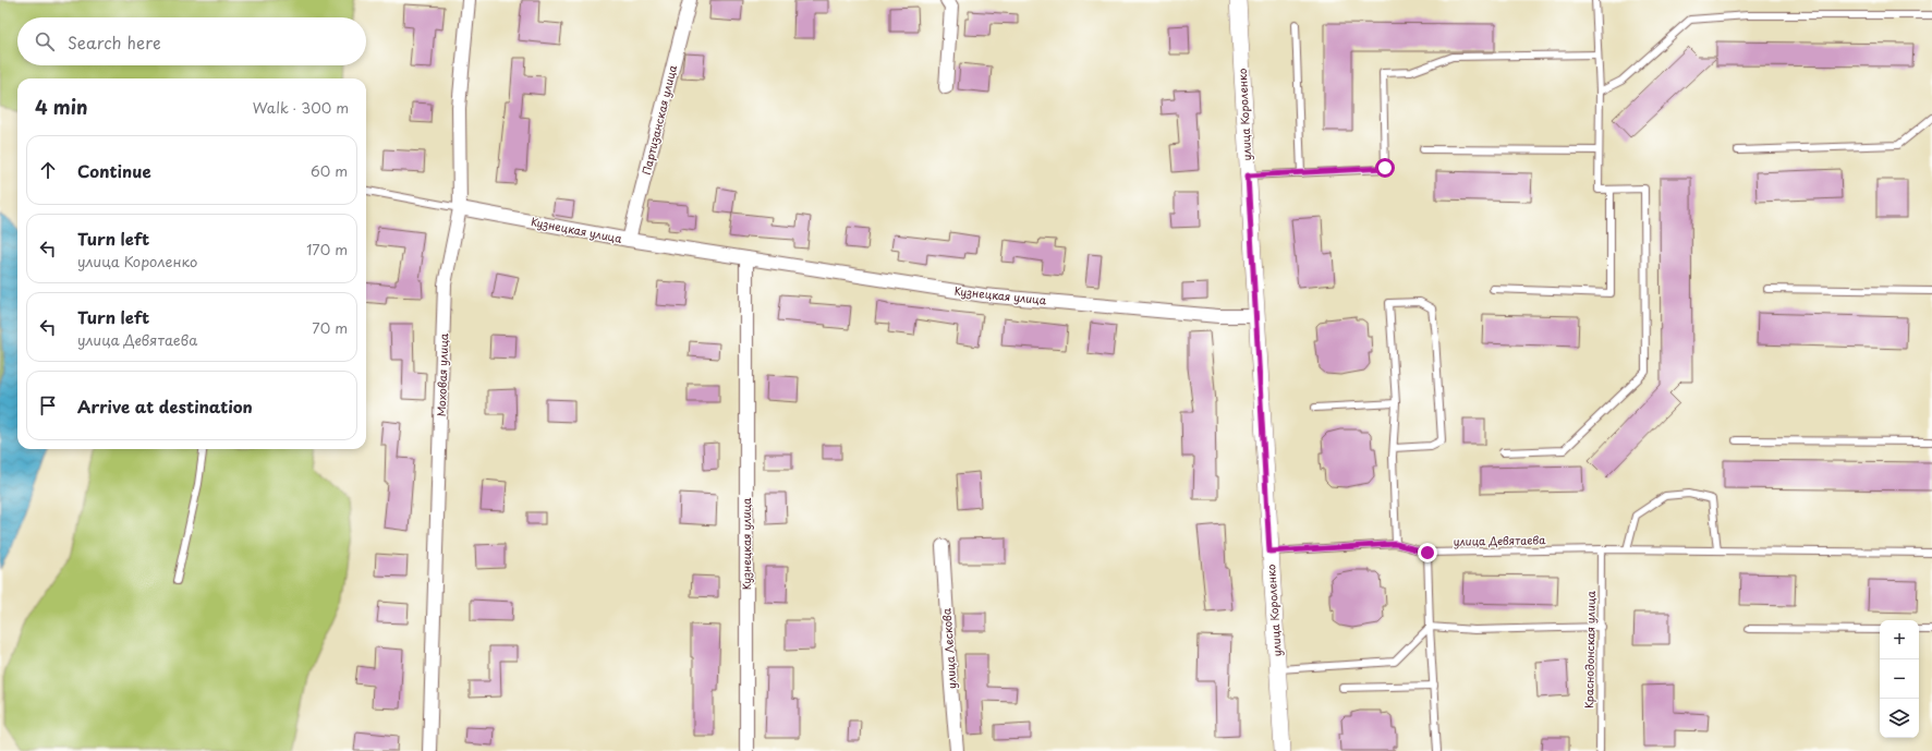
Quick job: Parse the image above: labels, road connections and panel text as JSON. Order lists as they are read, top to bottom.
{
  "streets": {
    "street": [
      "улица Короленко",
      "Партизанская улица",
      "Кузнецкая улица",
      "Моховая улица",
      "улица Лескова"
    ],
    "lane": ["улица Девятаева", "Краснодонская улица"]
  },
  "crossings": [
    ["улица Короленко", "Кузнецкая улица"],
    ["улица Короленко", "улица Девятаева"],
    ["Партизанская улица", "Кузнецкая улица"],
    ["Кузнецкая улица", "Моховая улица"],
    ["улица Девятаева", "Краснодонская улица"]
  ],
  "page": {
    "search": "Search here",
    "heading": ["4 min", "Walk · 300 m"],
    "list": [
      ["Continue", "60 m"],
      ["Turn left", "улица Короленко", "170 m"],
      ["Turn left", "улица Девятаева", "70 m"],
      "Arrive at destination"
    ],
    "map_buttons": ["+", "−"]
  }
}
